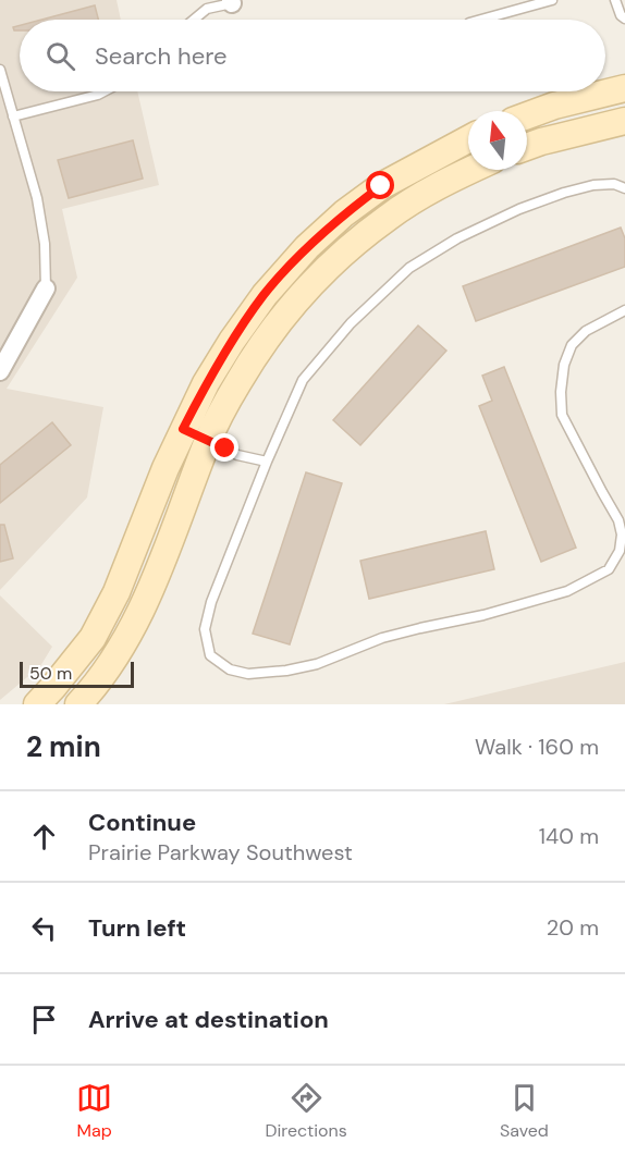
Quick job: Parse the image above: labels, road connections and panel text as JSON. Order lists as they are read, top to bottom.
{
  "scale_bar": "50 m",
  "north": "top",
  "page": {
    "search": "Search here",
    "scale": "50 m",
    "heading": ["2 min", "Walk · 160 m"],
    "list": [
      ["Continue", "Prairie Parkway Southwest", "140 m"],
      ["Turn left", "20 m"],
      "Arrive at destination"
    ],
    "nav": ["Map", "Directions", "Saved"]
  }
}
